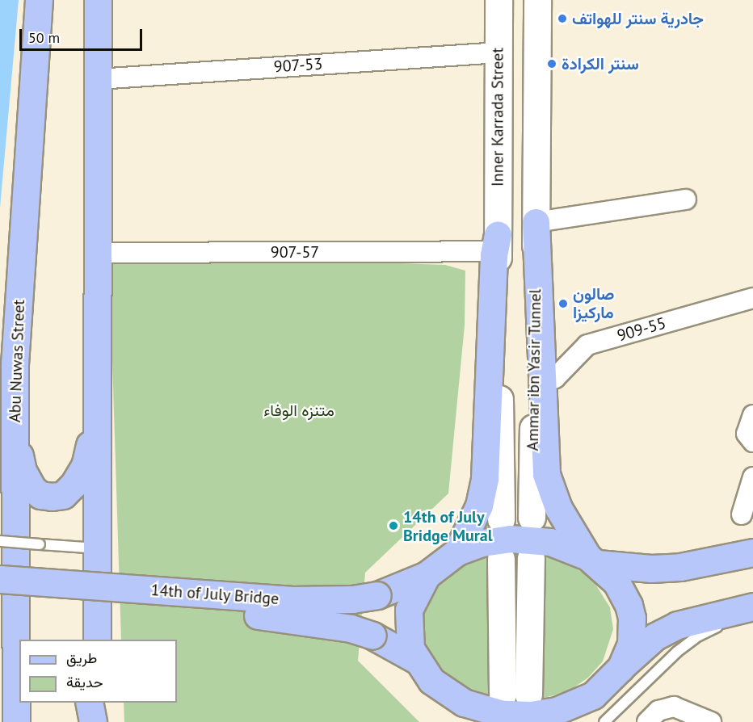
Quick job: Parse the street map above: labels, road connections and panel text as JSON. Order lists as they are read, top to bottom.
{
  "streets": {
    "main road": [
      "Inner Karrada Street",
      "Abu Nuwas Street",
      "Ammar ibn Yasir Tunnel",
      "14th of July Bridge"
    ],
    "street": ["907-53", "907-57", "909-55"]
  },
  "crossings": [
    ["907-53", "Inner Karrada Street"],
    ["Inner Karrada Street", "907-57"],
    ["Inner Karrada Street", "Ammar ibn Yasir Tunnel"],
    ["907-57", "Ammar ibn Yasir Tunnel"]
  ],
  "parks": ["متنزه الوفاء"],
  "places": [
    "جادرية سنتر للهواتف",
    "سنتر الكرادة",
    "صالون ماركيزا",
    "14th of July Bridge Mural"
  ],
  "legend": ["طريق", "حديقة"],
  "scale_bar": "50 m"
}
